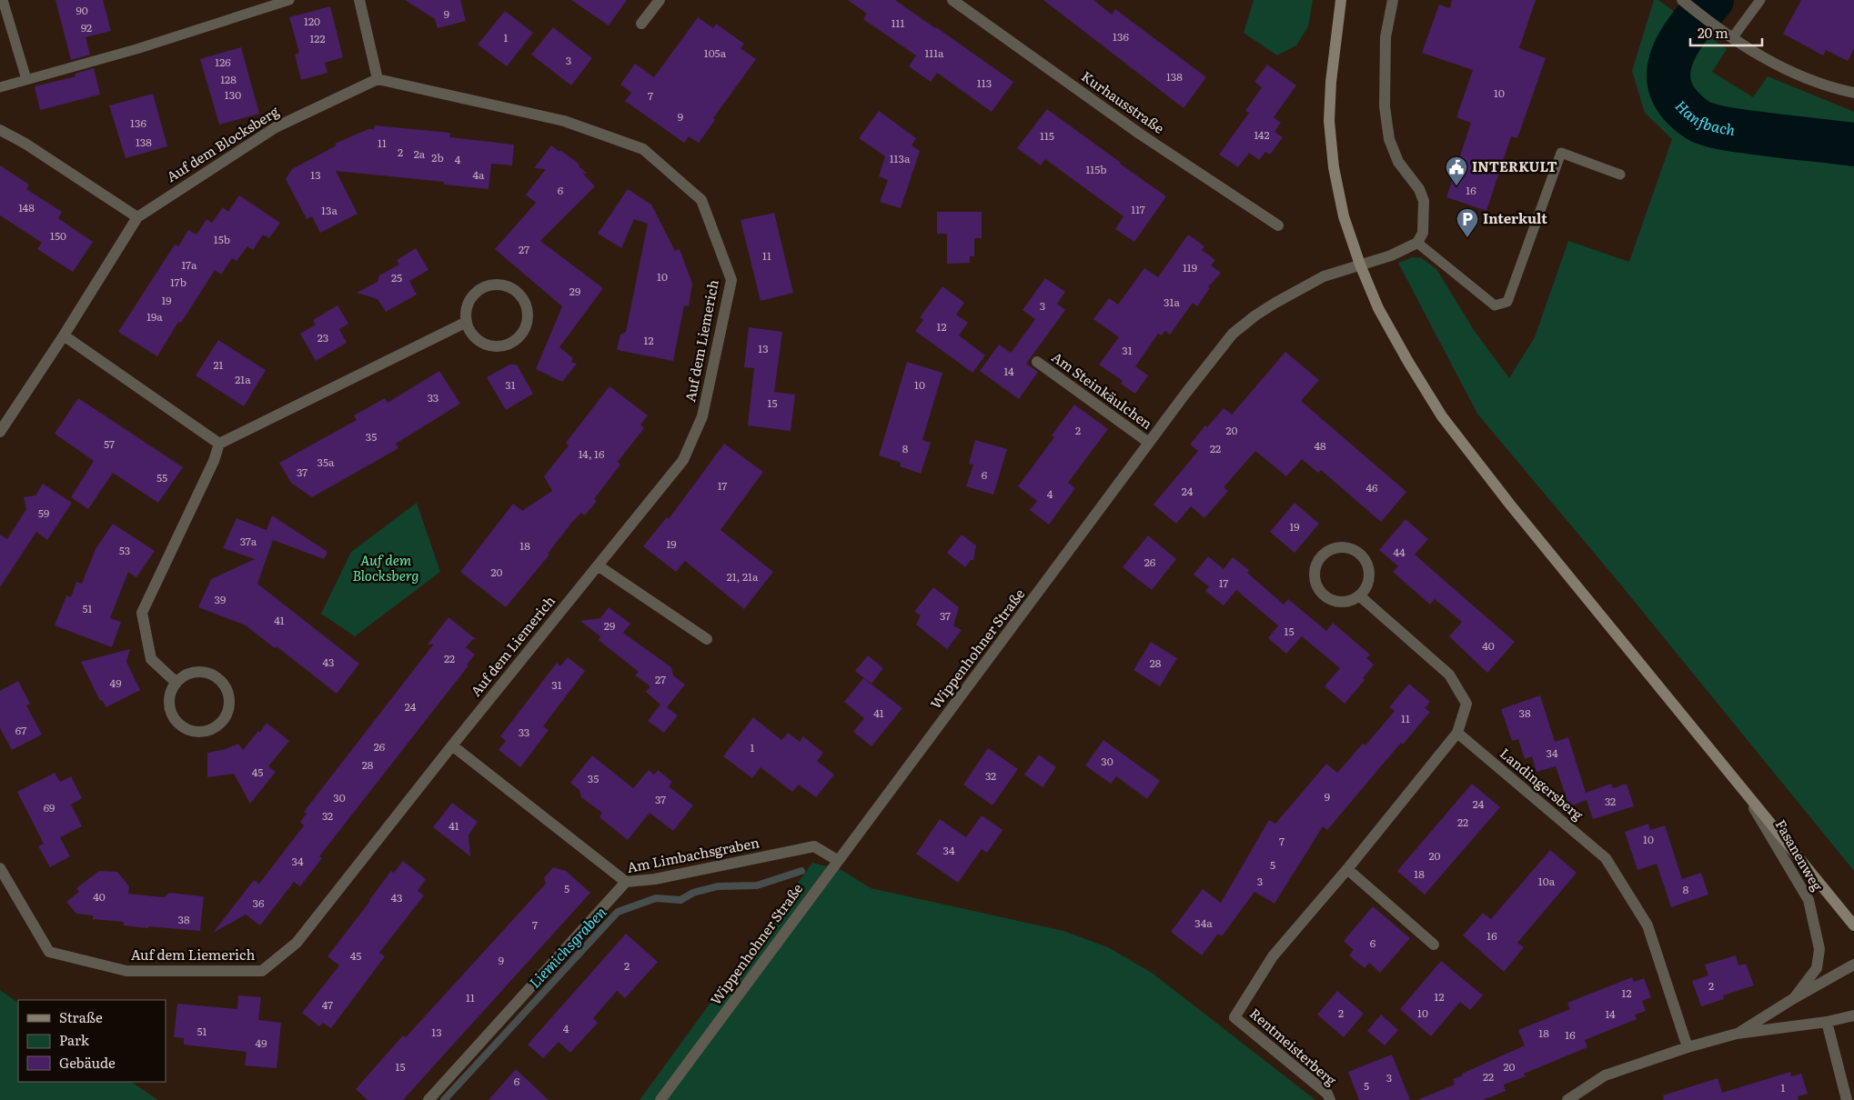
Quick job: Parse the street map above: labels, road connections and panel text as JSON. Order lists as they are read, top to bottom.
{
  "streets": {
    "street": [
      "Kurhausstraße",
      "Auf dem Blocksberg",
      "Auf dem Liemerich",
      "Am Steinkäulchen",
      "Wippenhohner Straße",
      "Landingersberg",
      "Am Limbachsgraben",
      "Fasanenweg",
      "Rentmeisterberg"
    ]
  },
  "crossings": [
    ["Auf dem Blocksberg", "Auf dem Liemerich"],
    ["Am Steinkäulchen", "Wippenhohner Straße"],
    ["Wippenhohner Straße", "Am Limbachsgraben"],
    ["Landingersberg", "Fasanenweg"]
  ],
  "water": ["Hanfbach", "Liemichsgraben"],
  "parks": ["Auf dem Blocksberg"],
  "places": {
    "public building": ["INTERKULT"],
    "parking": ["Interkult"]
  },
  "house_numbers": [
    "90",
    "9",
    "120",
    "111",
    "92",
    "136",
    "1",
    "122",
    "105a",
    "111a",
    "3",
    "126",
    "138",
    "128",
    "113",
    "10",
    "130",
    "7",
    "9",
    "136",
    "142",
    "115",
    "138",
    "11",
    "2",
    "2a",
    "2b",
    "113a",
    "4",
    "115b",
    "13",
    "4a",
    "6",
    "16",
    "148",
    "117",
    "13a",
    "150",
    "15b",
    "27",
    "11",
    "17a",
    "119",
    "10",
    "25",
    "17b",
    "29",
    "19",
    "31a",
    "3",
    "19a",
    "12",
    "23",
    "12",
    "13",
    "31",
    "21",
    "14",
    "21a",
    "31",
    "10",
    "33",
    "15",
    "2",
    "20",
    "35",
    "57",
    "48",
    "8",
    "22",
    "14, 16",
    "35a",
    "37",
    "6",
    "55",
    "17",
    "46",
    "24",
    "4",
    "59",
    "19",
    "37a",
    "19",
    "18",
    "53",
    "44",
    "26",
    "20",
    "21, 21a",
    "17",
    "39",
    "51",
    "37",
    "41",
    "29",
    "15",
    "40",
    "22",
    "43",
    "28",
    "27",
    "49",
    "31",
    "24",
    "41",
    "38",
    "11",
    "67",
    "33",
    "26",
    "1",
    "34",
    "30",
    "28",
    "45",
    "32",
    "35",
    "9",
    "30",
    "37",
    "32",
    "24",
    "69",
    "32",
    "22",
    "41",
    "10",
    "7",
    "34",
    "20",
    "34",
    "5",
    "18",
    "3",
    "10a",
    "5",
    "8",
    "40",
    "43",
    "36",
    "38",
    "34a",
    "7",
    "16",
    "6",
    "45",
    "9",
    "2",
    "2",
    "12",
    "12",
    "11",
    "47",
    "2",
    "10",
    "14",
    "4",
    "51",
    "13",
    "18",
    "16",
    "49",
    "15",
    "20",
    "22",
    "3",
    "6",
    "5",
    "1"
  ],
  "legend": ["Straße", "Park", "Gebäude"],
  "scale_bar": "20 m"
}
